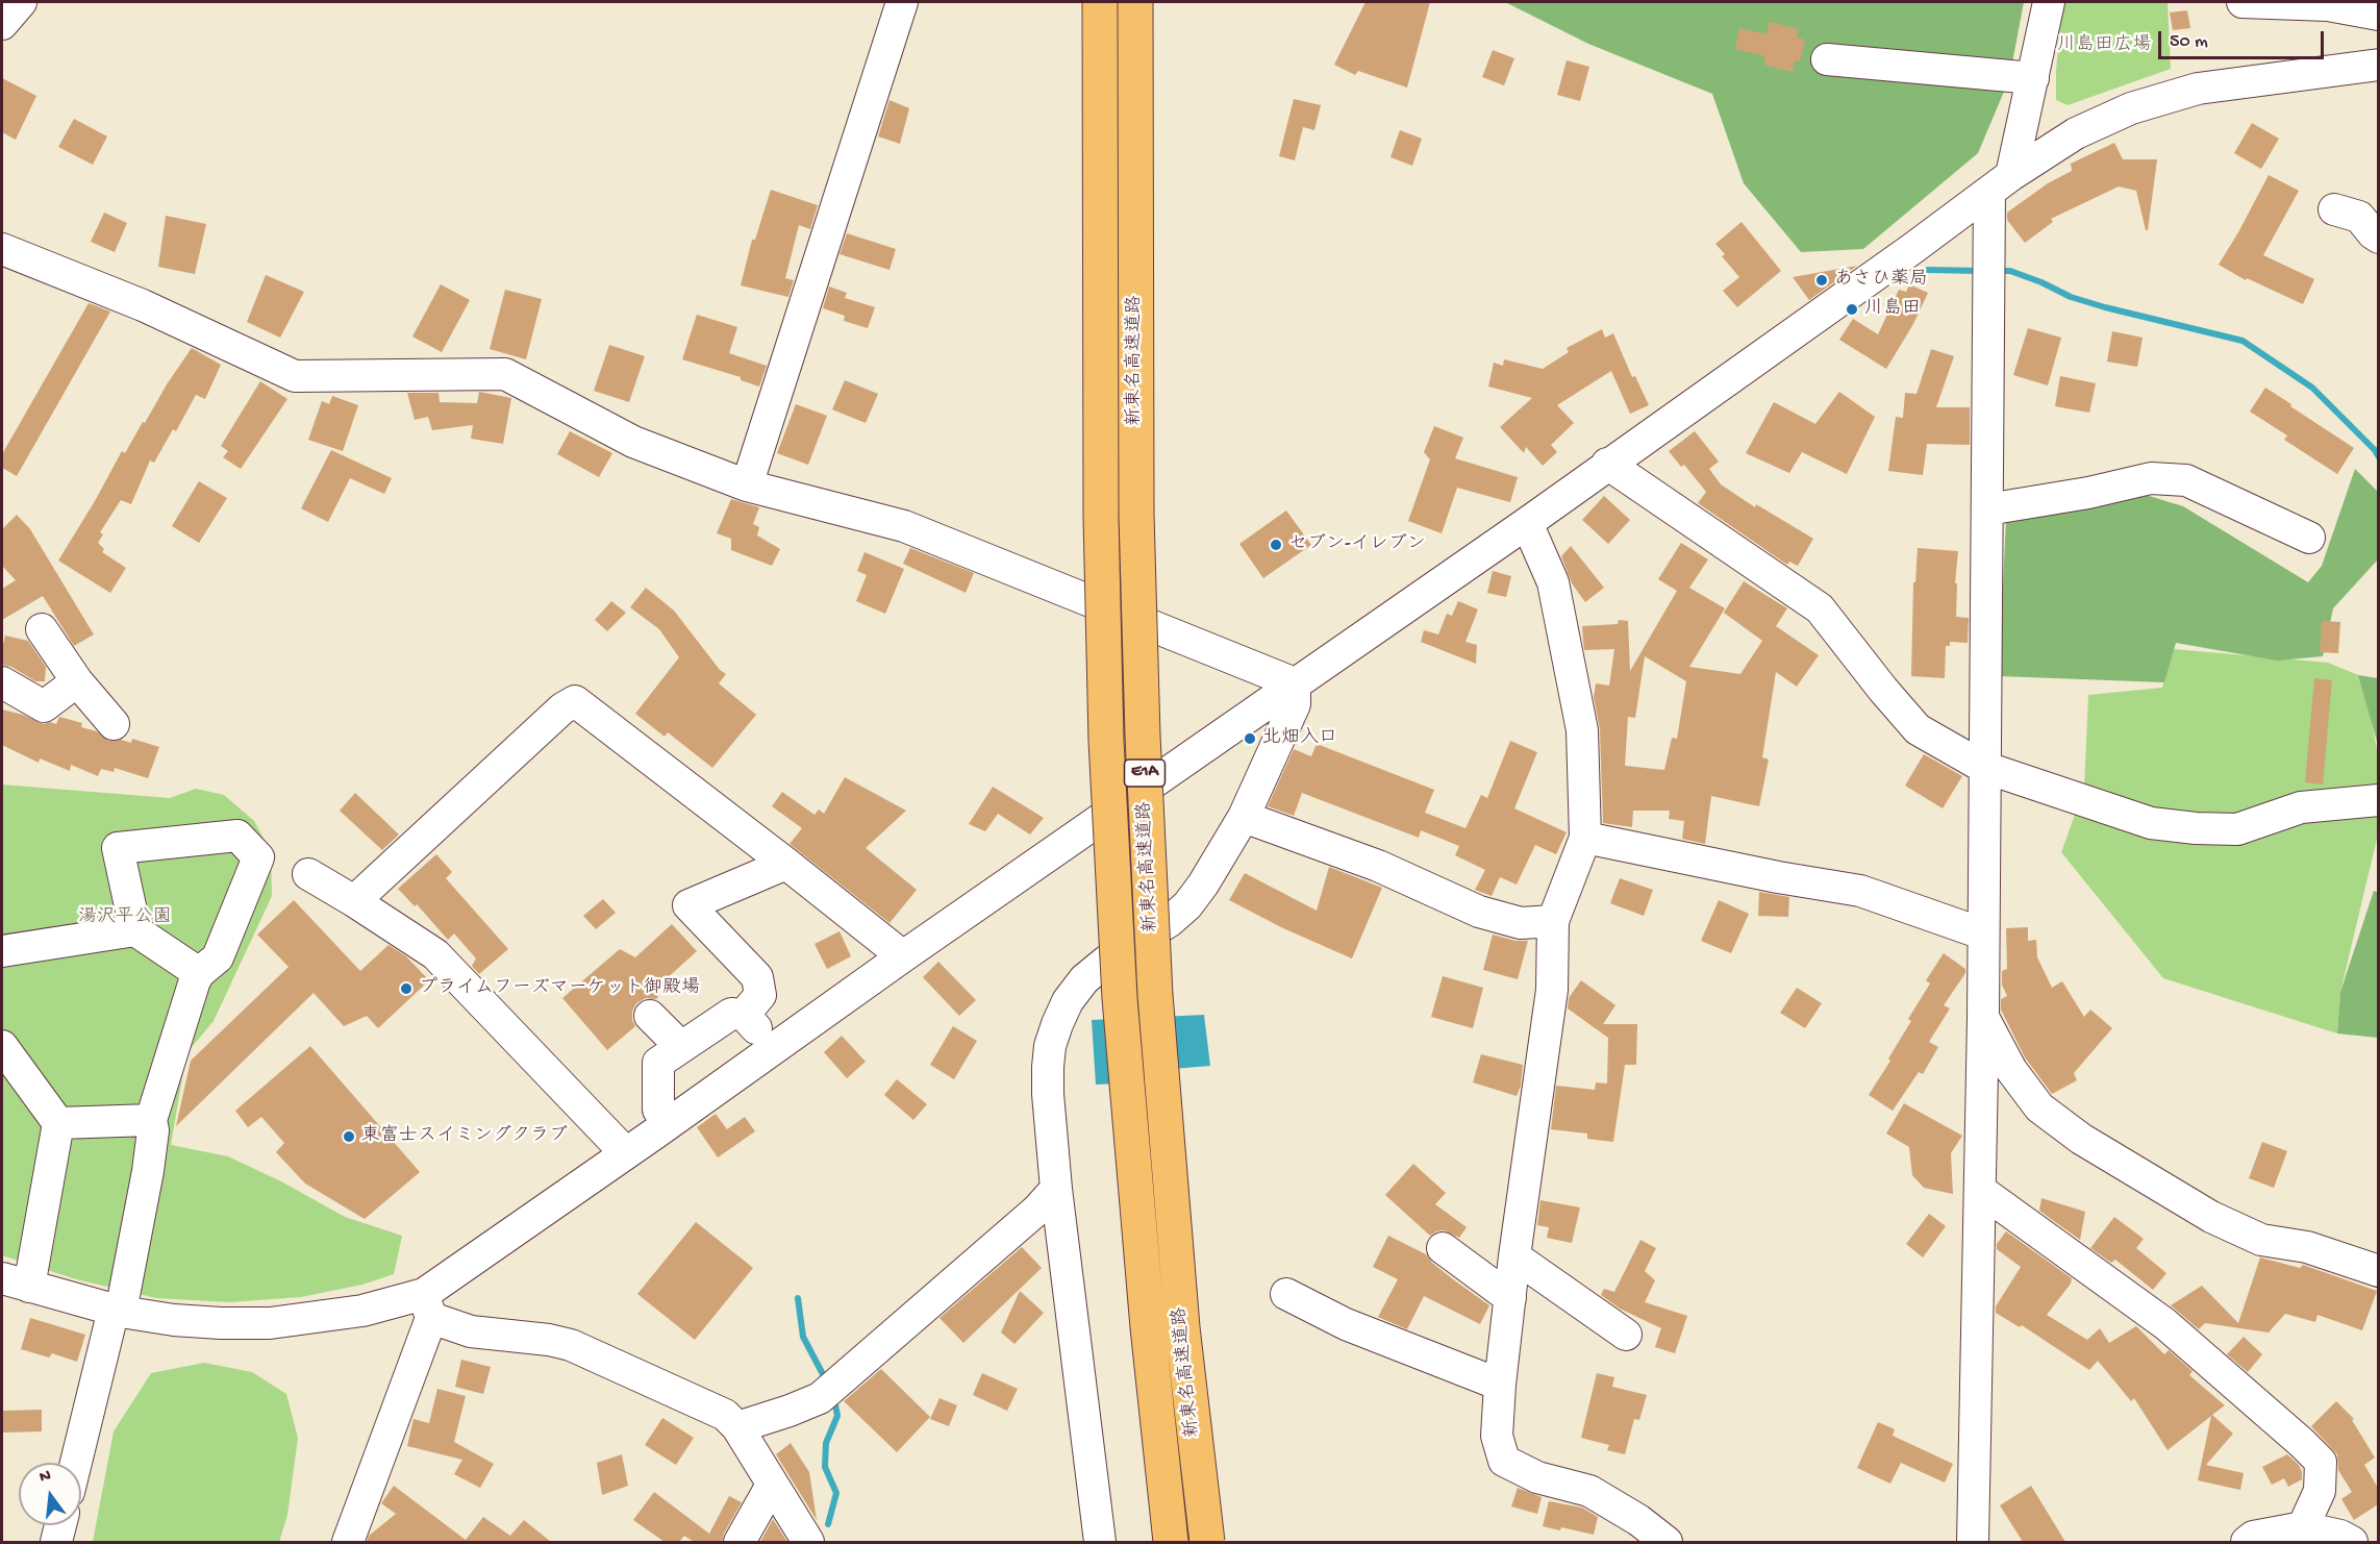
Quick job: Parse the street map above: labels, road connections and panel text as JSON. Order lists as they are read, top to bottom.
{
  "streets": {
    "highway": ["新東名高速道路", "E1A"]
  },
  "parks": ["川島田広場", "湯沢平公園"],
  "places": [
    "あさひ薬局",
    "川島田",
    "セブン-イレブン",
    "北畑入口",
    "プライムフーズマーケット御殿場",
    "東富士スイミングクラブ"
  ],
  "scale_bar": "50 m",
  "north": "top"
}
